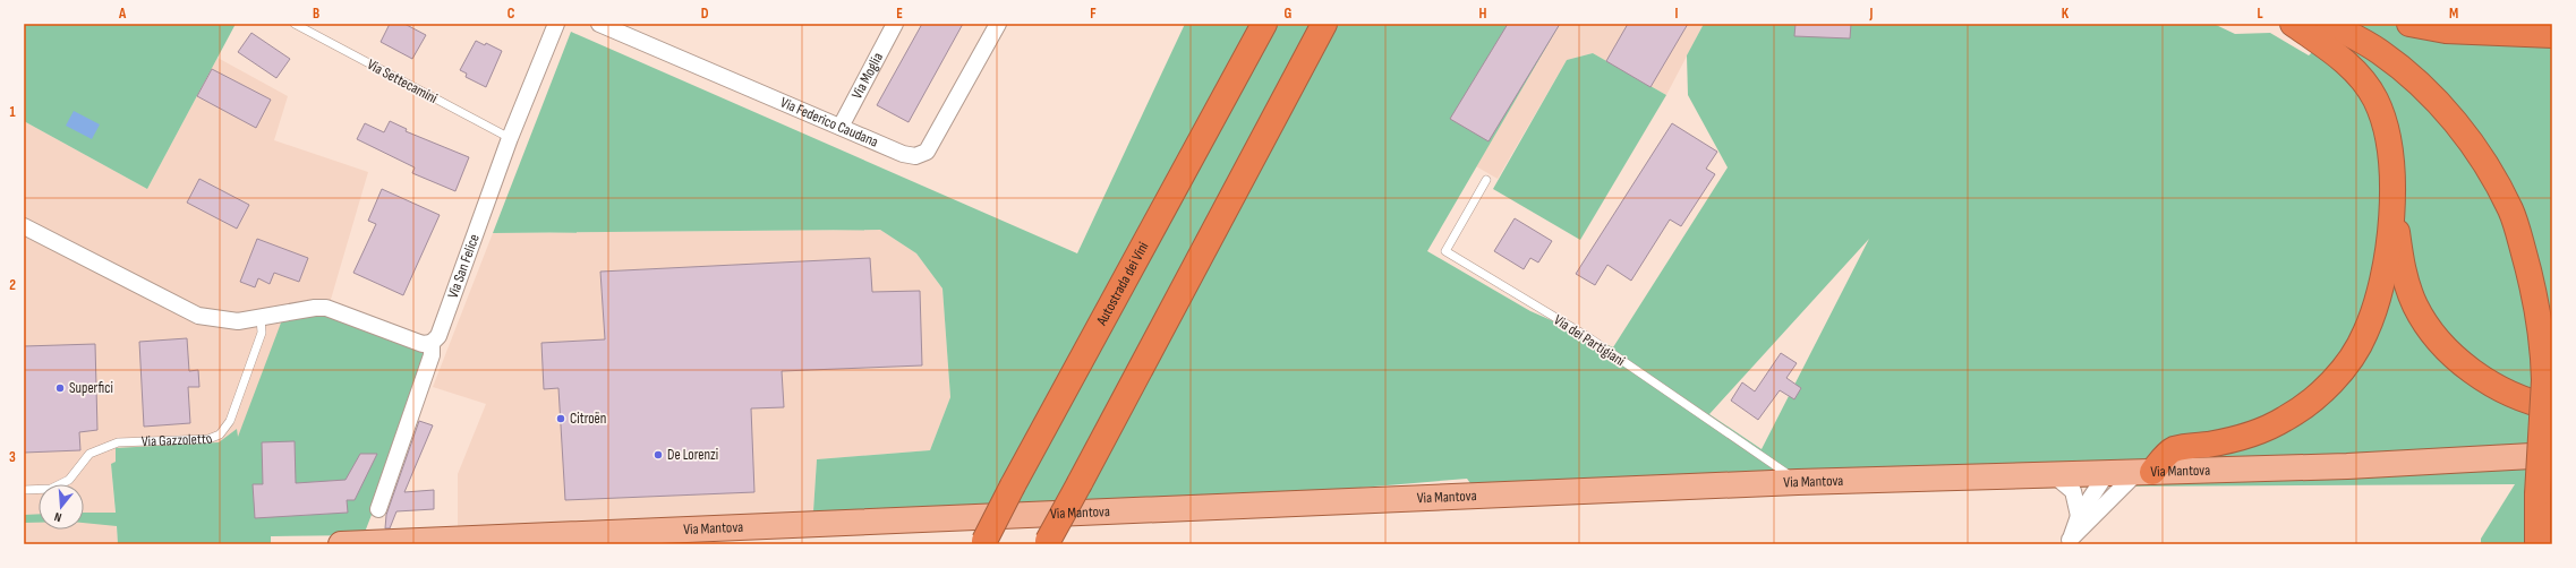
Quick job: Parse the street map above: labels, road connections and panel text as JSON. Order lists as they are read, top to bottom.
{
  "streets": {
    "highway": ["Autostrada dei Vini"],
    "main road": ["Via Mantova"],
    "street": ["Via Moglia", "Via Federico Caudana", "Via San Felice"],
    "lane": ["Via Settecamini", "Via dei Partigiani", "Via Gazzoletto"]
  },
  "crossings": [
    ["Via Moglia", "Via Federico Caudana"],
    ["Via Settecamini", "Via San Felice"],
    ["Via dei Partigiani", "Via Mantova"]
  ],
  "places": ["Superfici", "Citroën", "De Lorenzi"],
  "north": "bottom",
  "grid": {
    "columns": [
      "A",
      "B",
      "C",
      "D",
      "E",
      "F",
      "G",
      "H",
      "I",
      "J",
      "K",
      "L",
      "M"
    ],
    "rows": ["1", "2", "3"]
  }
}
